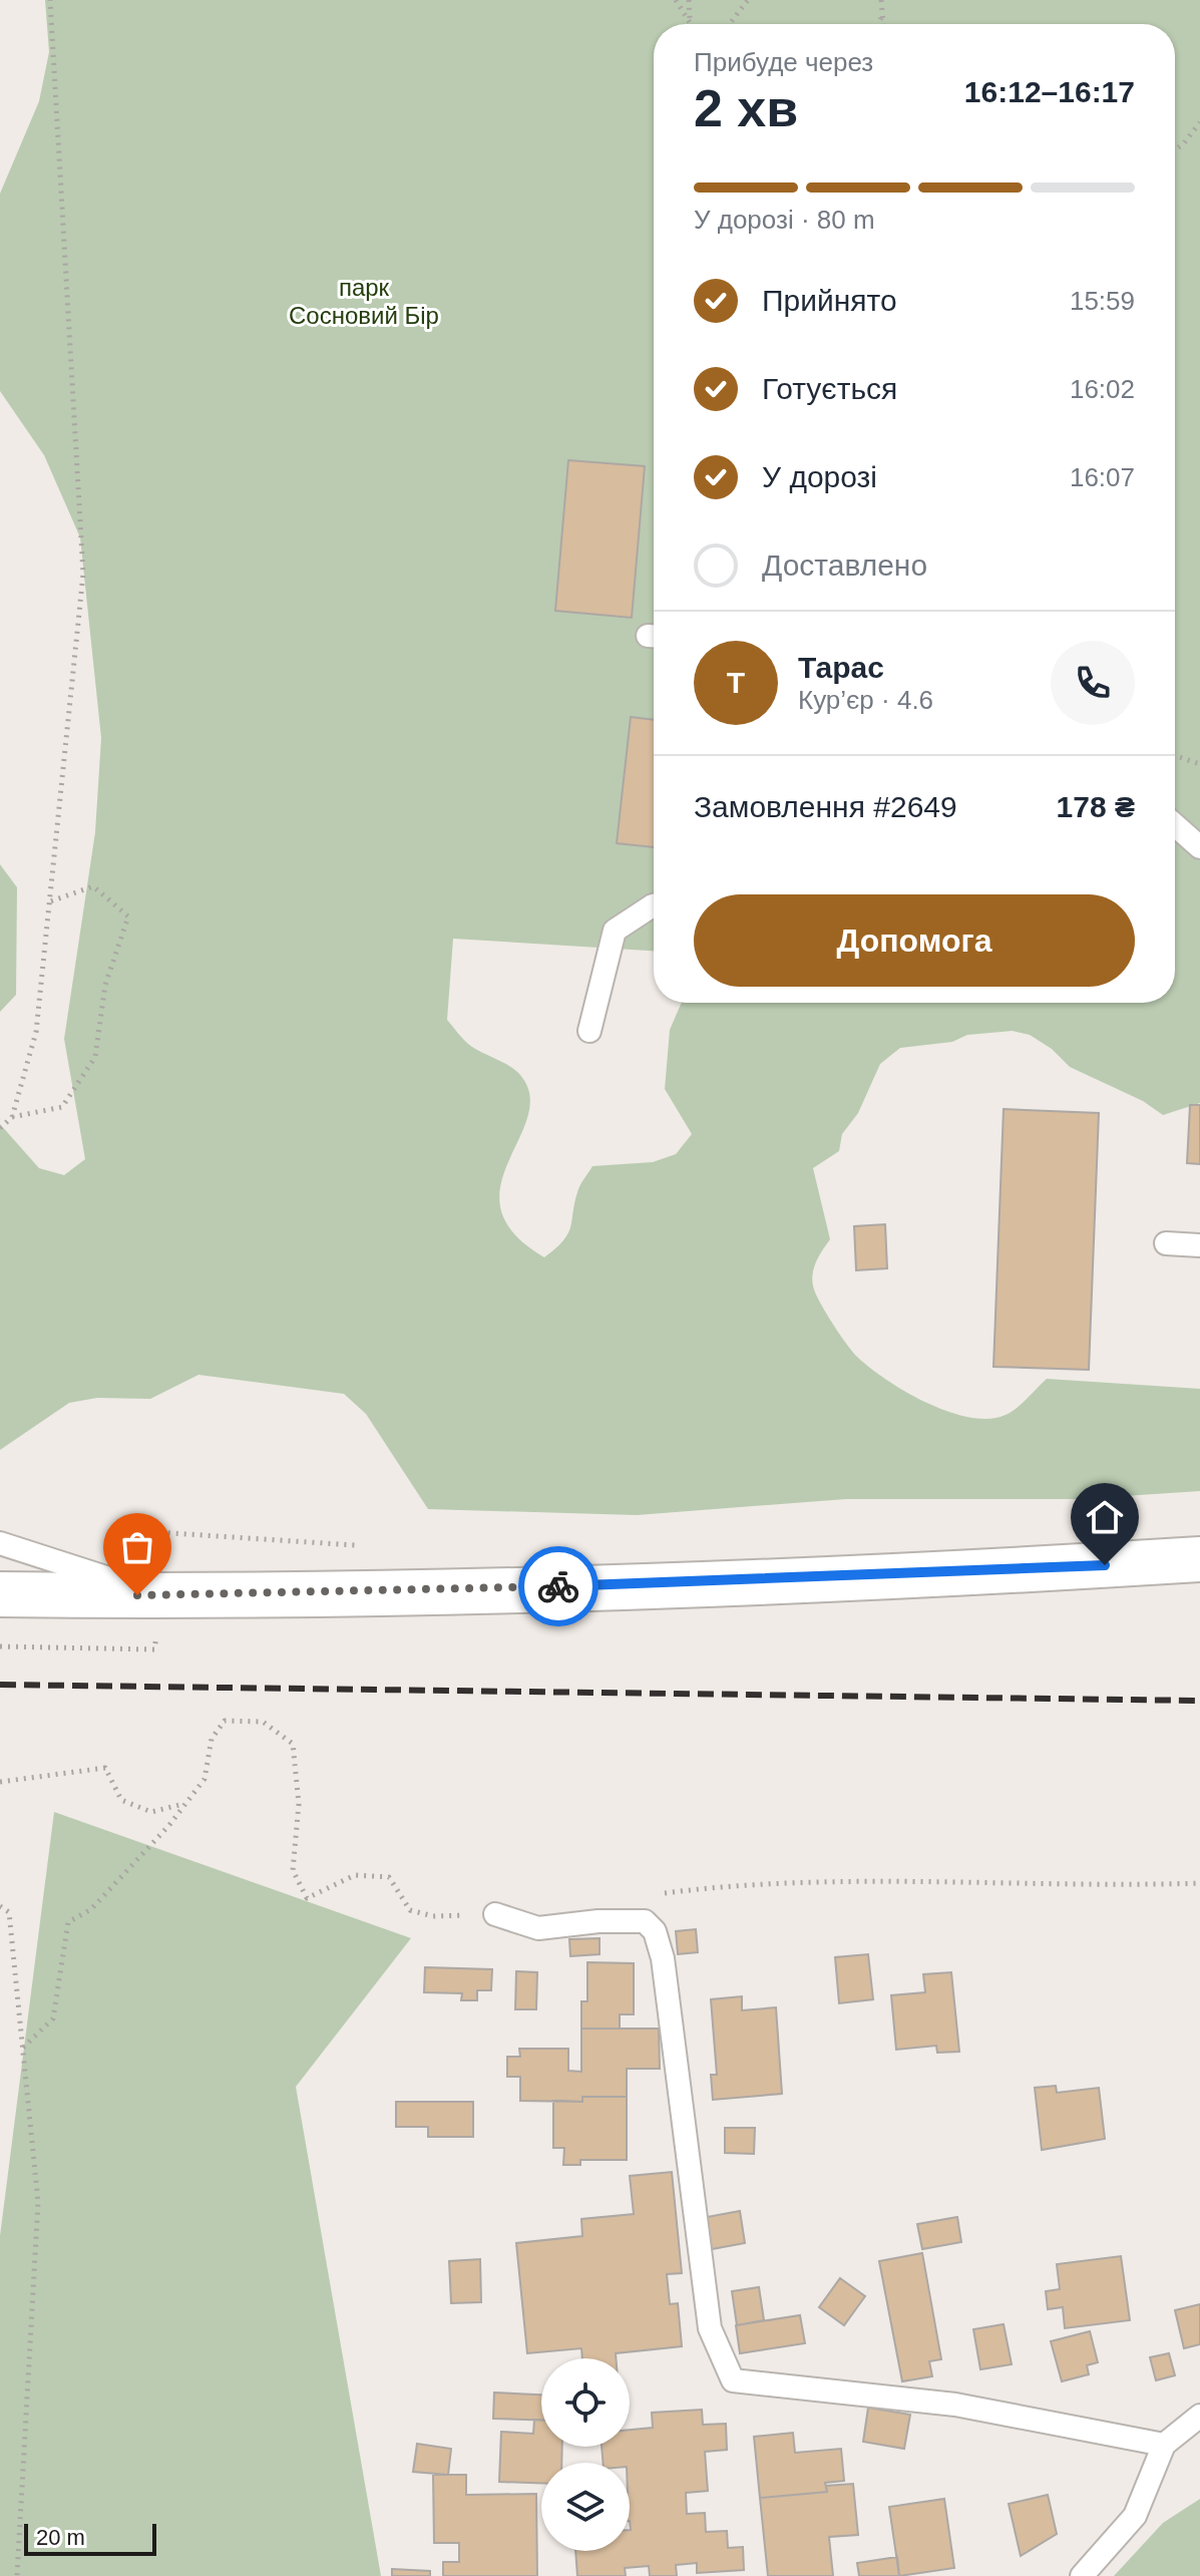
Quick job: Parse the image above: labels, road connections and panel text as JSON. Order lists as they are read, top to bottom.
{
  "parks": ["парк Сосновий Бір"],
  "scale_bar": "20 m",
  "page": {
    "heading": ["2 хв", "Прибуде через", "16:12–16:17"],
    "panel": [
      "Тарас",
      "Кур’єр · 4.6",
      "Замовлення #2649",
      "178 ₴"
    ],
    "bar": "У дорозі · 80 m",
    "list": [
      ["Прийнято", "15:59"],
      ["Готується", "16:02"],
      ["У дорозі", "16:07"],
      "Доставлено"
    ],
    "round": "Т",
    "buttons": "Допомога",
    "scale": "20 m"
  }
}
